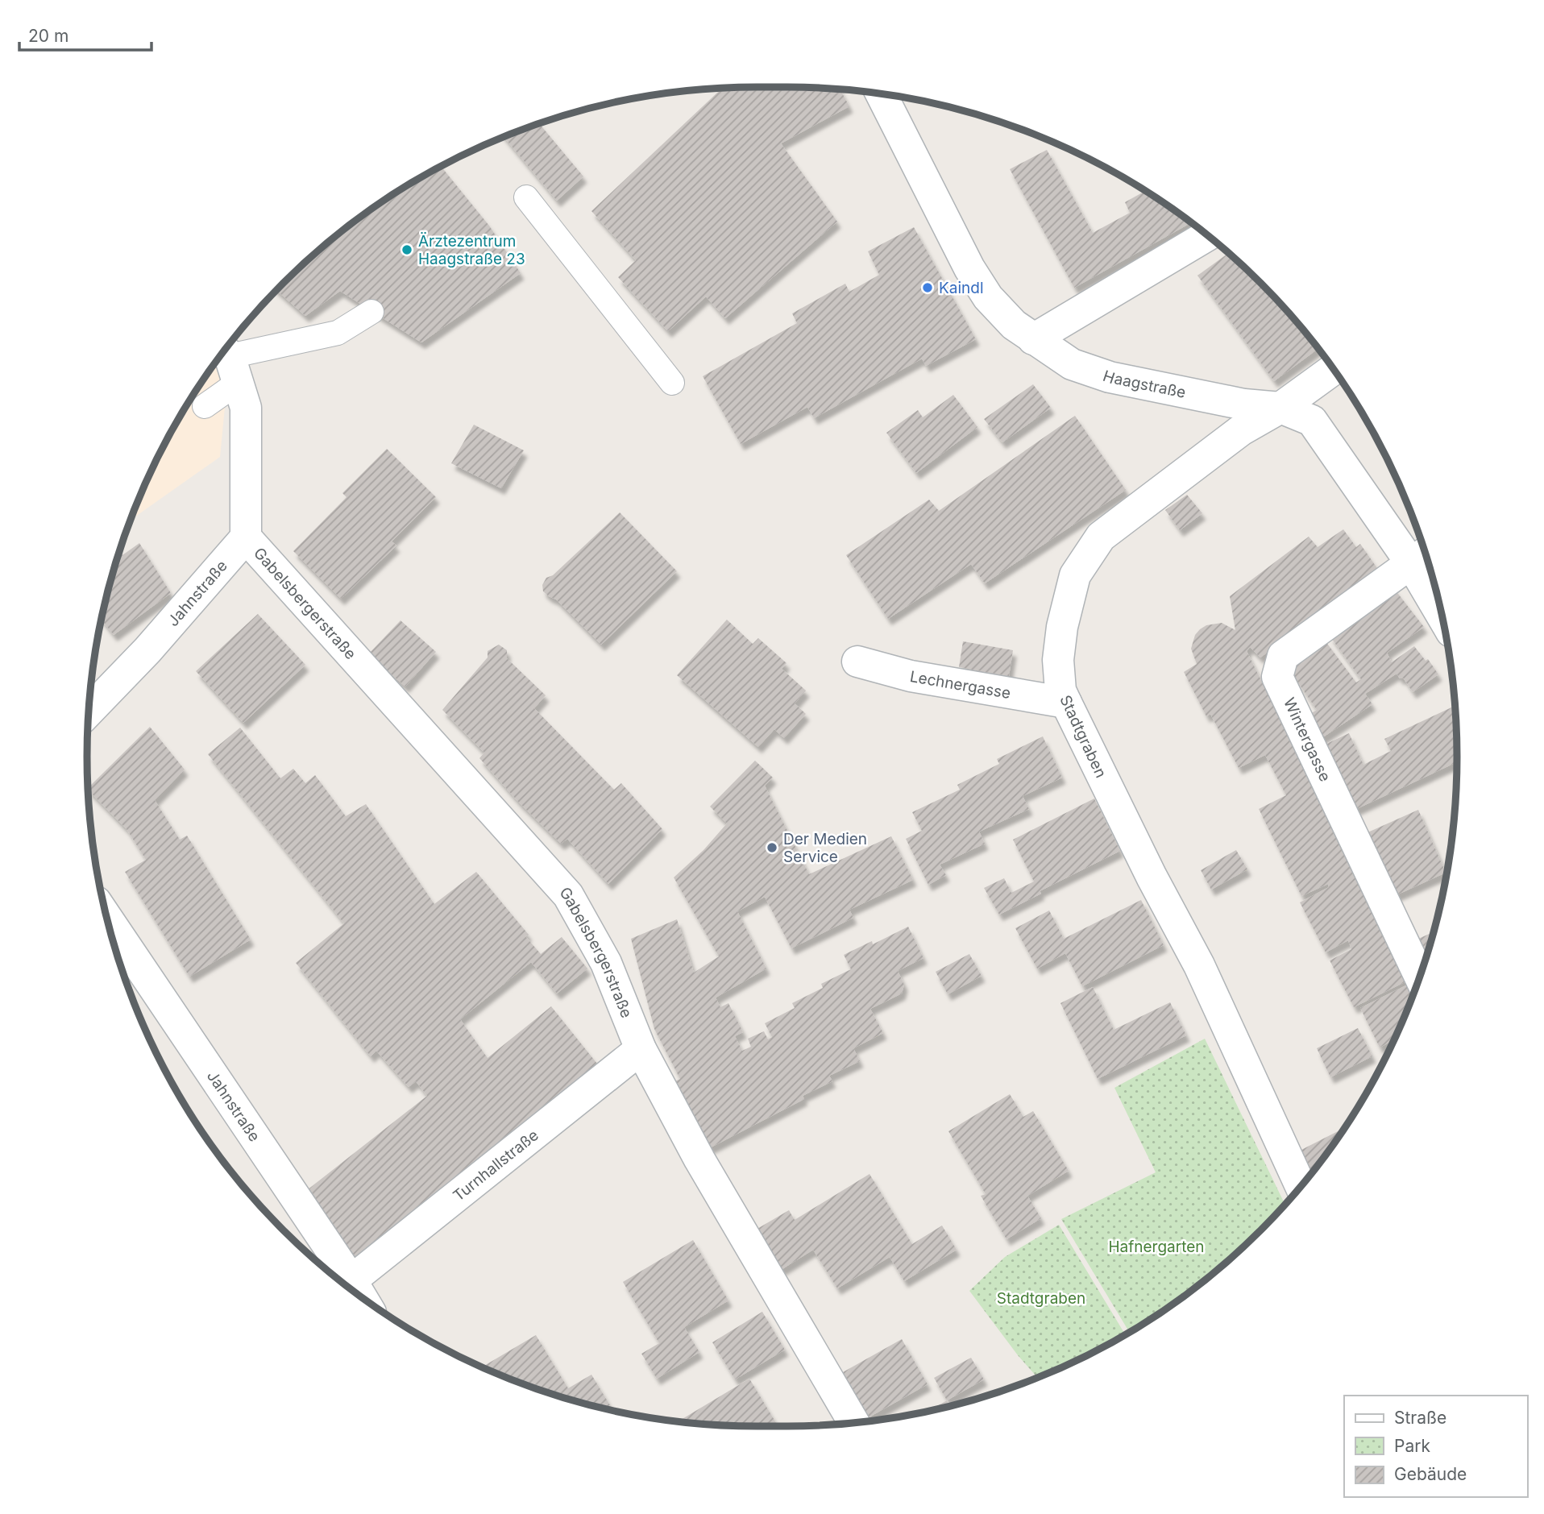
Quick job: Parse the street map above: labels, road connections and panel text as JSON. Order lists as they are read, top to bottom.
{
  "streets": {
    "street": [
      "Haagstraße",
      "Jahnstraße",
      "Gabelsbergerstraße",
      "Lechnergasse",
      "Stadtgraben",
      "Wintergasse",
      "Turnhallstraße"
    ]
  },
  "crossings": [
    ["Haagstraße", "Stadtgraben"],
    ["Haagstraße", "Wintergasse"],
    ["Jahnstraße", "Gabelsbergerstraße"],
    ["Jahnstraße", "Turnhallstraße"],
    ["Gabelsbergerstraße", "Turnhallstraße"],
    ["Lechnergasse", "Stadtgraben"]
  ],
  "parks": ["Hafnergarten", "Stadtgraben"],
  "places": ["Ärztezentrum Haagstraße 23", "Kaindl", "Der Medien Service"],
  "legend": ["Straße", "Park", "Gebäude"],
  "scale_bar": "20 m"
}
